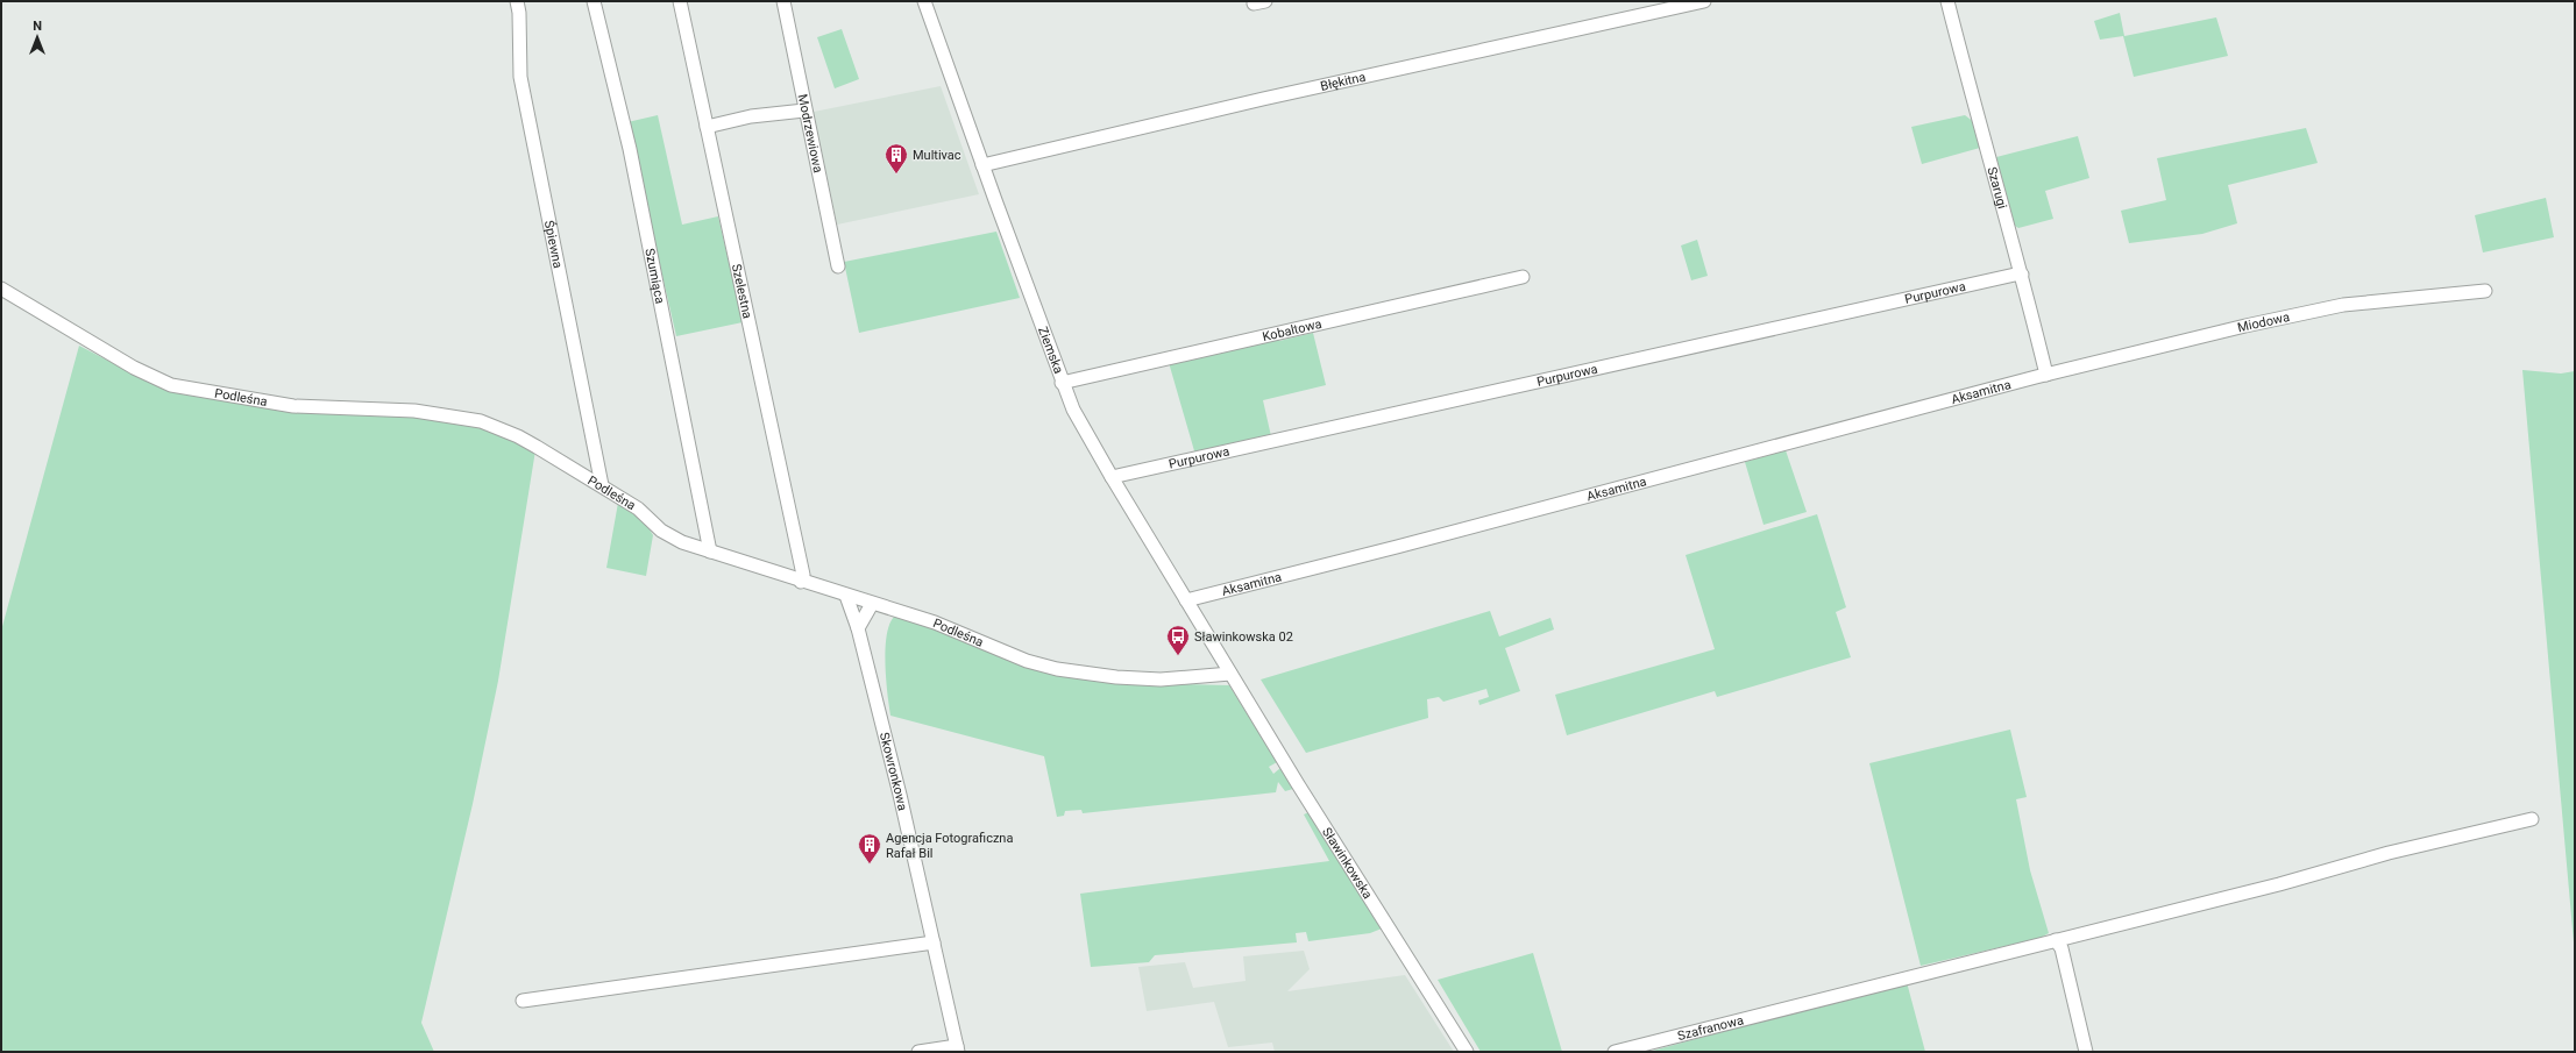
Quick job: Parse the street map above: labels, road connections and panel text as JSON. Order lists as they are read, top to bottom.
{
  "streets": {
    "street": [
      "Błękitna",
      "Modrzewiowa",
      "Szarugi",
      "Śpiewna",
      "Szumiąca",
      "Szelestna",
      "Purpurowa",
      "Miodowa",
      "Kobaltowa",
      "Ziemska",
      "Aksamitna",
      "Podleśna",
      "Skowronkowa",
      "Sławinkowska",
      "Szafranowa"
    ]
  },
  "crossings": [
    ["Błękitna", "Ziemska"],
    ["Szarugi", "Purpurowa"],
    ["Szarugi", "Miodowa"],
    ["Szarugi", "Aksamitna"],
    ["Śpiewna", "Podleśna"],
    ["Szumiąca", "Podleśna"],
    ["Szelestna", "Podleśna"],
    ["Purpurowa", "Ziemska"],
    ["Miodowa", "Aksamitna"],
    ["Kobaltowa", "Ziemska"],
    ["Ziemska", "Aksamitna"],
    ["Ziemska", "Podleśna"],
    ["Ziemska", "Sławinkowska"],
    ["Podleśna", "Skowronkowa"],
    ["Podleśna", "Sławinkowska"]
  ],
  "places": {
    "building": ["Multivac", "Agencja Fotograficzna Rafał Bil"],
    "bus stop": ["Sławinkowska 02"]
  },
  "north": "top"
}
